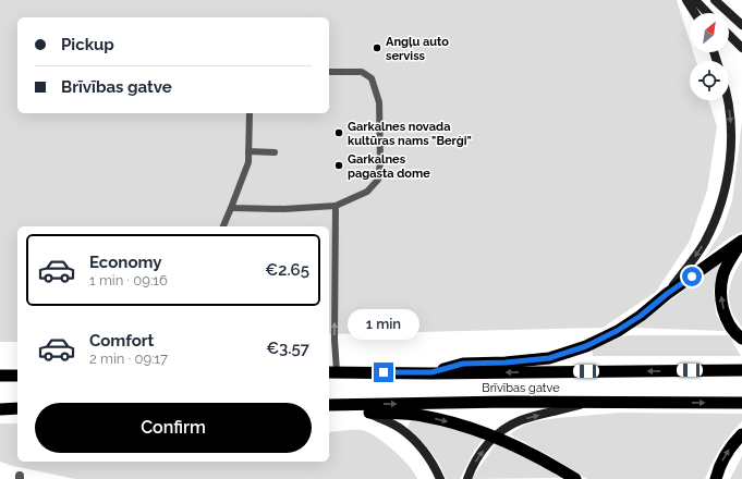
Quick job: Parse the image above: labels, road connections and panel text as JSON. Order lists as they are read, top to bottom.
{
  "streets": {
    "highway": ["Brīvības gatve"]
  },
  "places": ["Angļu auto serviss", "Garkalnes novada kultūras nams \"Berģi\"", "Garkalnes pagasta dome"],
  "north": "top right",
  "page": {
    "banner": ["Pickup", "Brīvības gatve"],
    "list": [
      {
        "name": "Economy",
        "note": "1 min · 09:16",
        "value": "€2.65"
      },
      {
        "name": "Comfort",
        "note": "2 min · 09:17",
        "value": "€3.57"
      }
    ],
    "bubble": "1 min",
    "buttons": "Confirm"
  }
}
